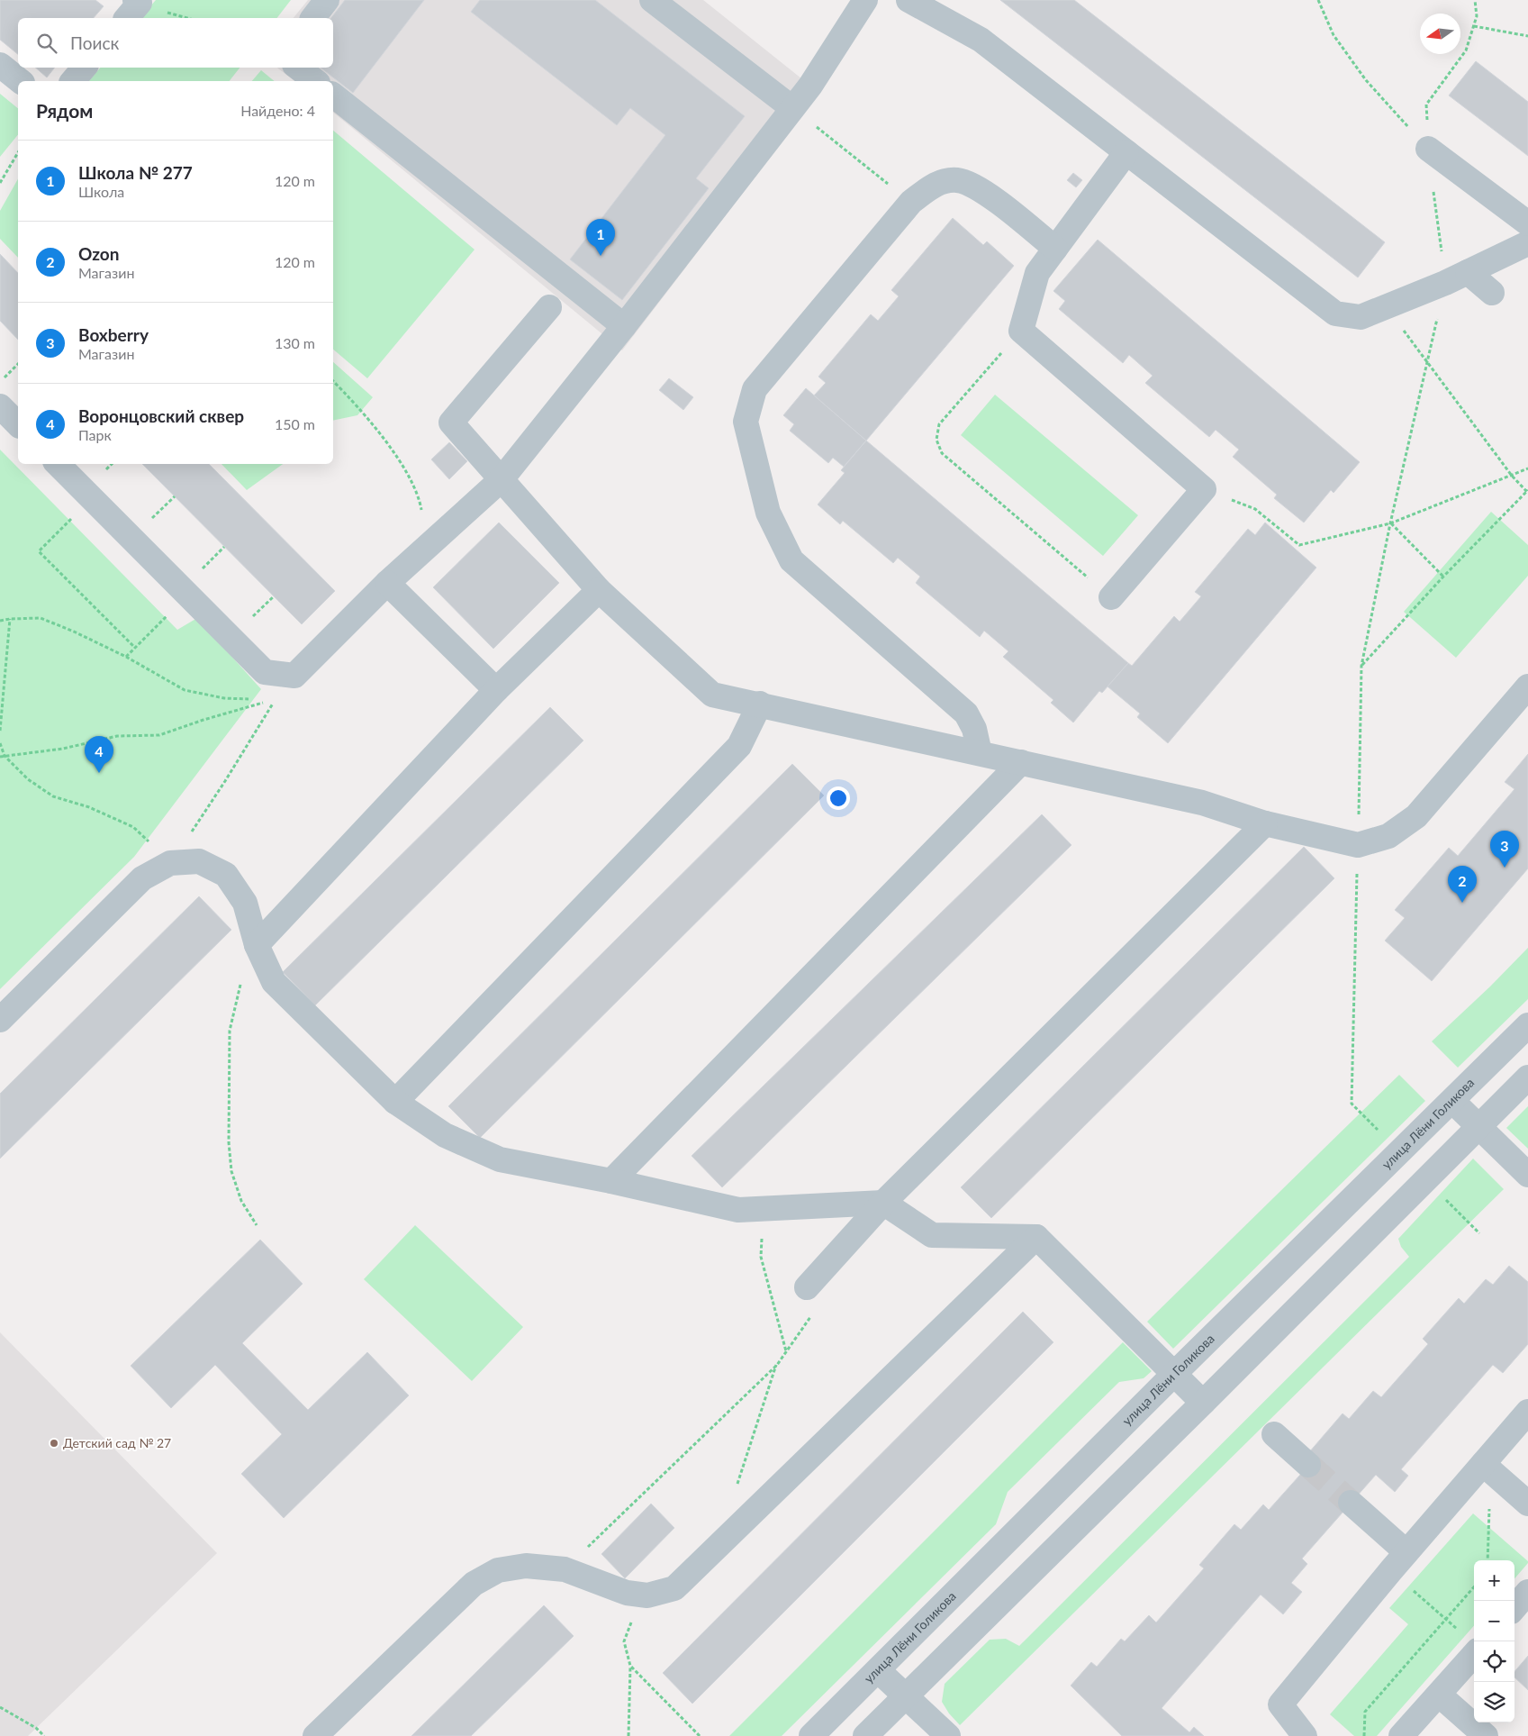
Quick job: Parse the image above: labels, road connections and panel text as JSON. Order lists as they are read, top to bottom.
{
  "streets": {
    "street": ["улица Лёни Голикова"]
  },
  "places": ["Детский сад № 27"],
  "north": "left",
  "page": {
    "search": "Поиск",
    "heading": ["Рядом", "Найдено: 4"],
    "list": [
      {
        "mark": "1",
        "name": "Школа № 277",
        "note": "Школа",
        "value": "120 m"
      },
      {
        "mark": "2",
        "name": "Ozon",
        "note": "Магазин",
        "value": "120 m"
      },
      {
        "mark": "3",
        "name": "Boxberry",
        "note": "Магазин",
        "value": "130 m"
      },
      {
        "mark": "4",
        "name": "Воронцовский сквер",
        "note": "Парк",
        "value": "150 m"
      }
    ],
    "pins": [
      "1",
      "4",
      "3",
      "2"
    ],
    "map_buttons": ["+", "−"]
  }
}
